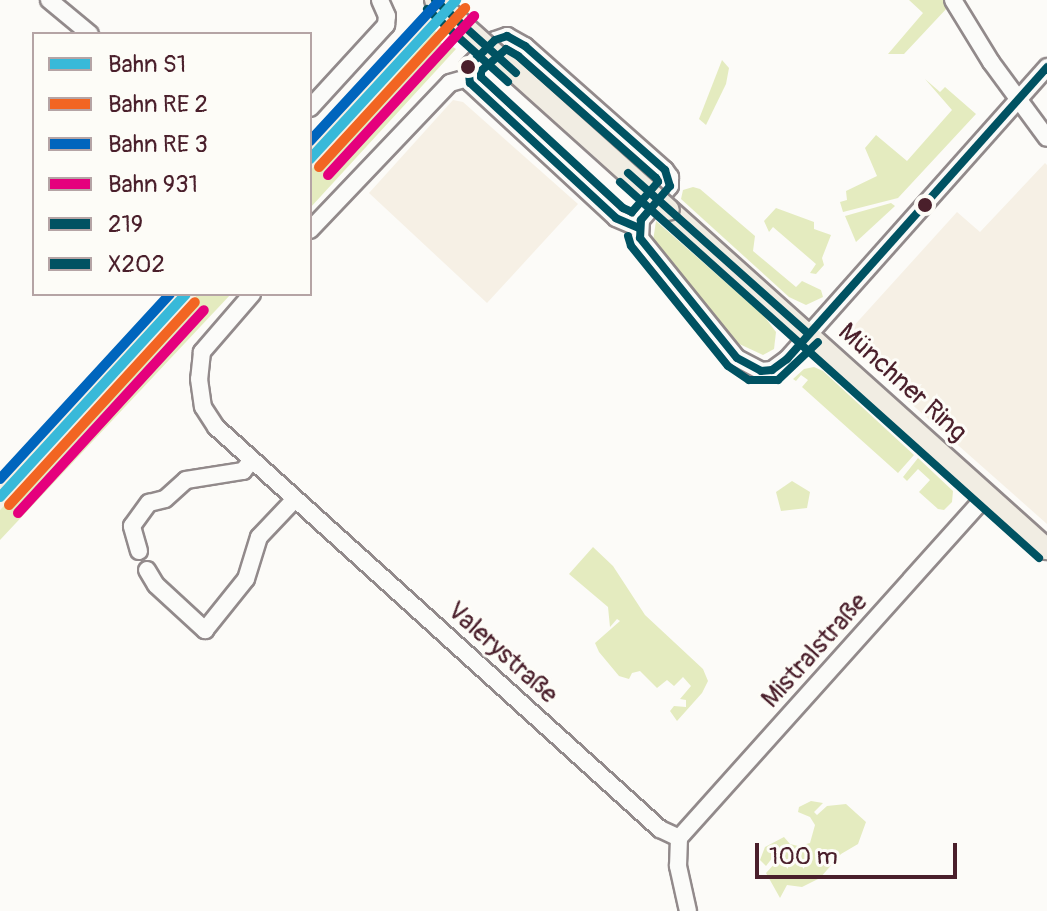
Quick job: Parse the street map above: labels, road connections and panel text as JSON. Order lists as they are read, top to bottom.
{
  "streets": {
    "main road": ["Münchner Ring"],
    "street": ["Mistralstraße", "Valerystraße"]
  },
  "crossings": [
    ["Münchner Ring", "Mistralstraße"],
    ["Mistralstraße", "Valerystraße"]
  ],
  "lines": [
    "rail line S1",
    "transit line 219",
    "transit line X202",
    "rail line 931"
  ],
  "legend": [
    "Bahn S1",
    "Bahn RE 2",
    "Bahn RE 3",
    "Bahn 931",
    "219",
    "X202"
  ],
  "scale_bar": "100 m"
}
